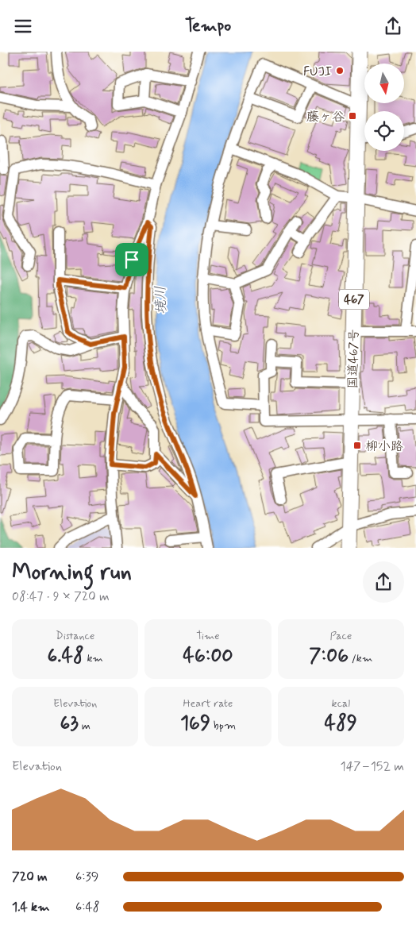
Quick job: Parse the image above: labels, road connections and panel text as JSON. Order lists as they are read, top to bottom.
{
  "streets": {
    "highway": ["467", "国道467号"]
  },
  "water": ["境川"],
  "places": {
    "other": ["FUJI"],
    "transit": ["藤ヶ谷", "柳小路"]
  },
  "north": "bottom",
  "page": {
    "header": "Tempo",
    "heading": ["Morning run", "08:47 · 9 × 720 m"],
    "stats": [
      ["Distance", "6.48 km"],
      ["Time", "46:00"],
      ["Pace", "7:06 /km"],
      ["Elevation", "63 m"],
      ["Heart rate", "169 bpm"],
      ["kcal", "489"]
    ],
    "chart": ["Elevation", "147–152 m"],
    "list": [
      {
        "name": "720 m",
        "note": "6:39"
      },
      {
        "name": "1.4 km",
        "note": "6:48"
      }
    ]
  }
}
